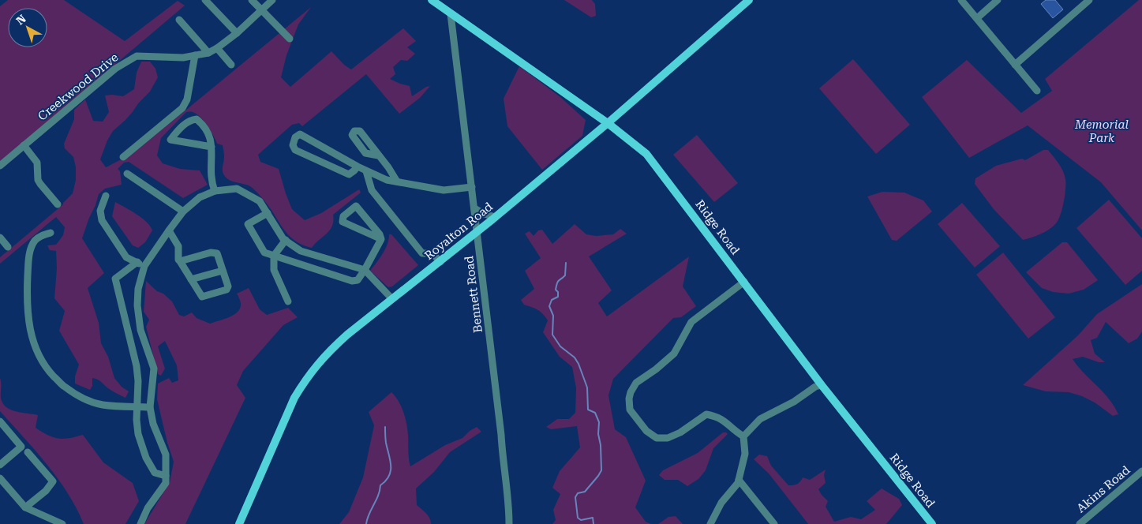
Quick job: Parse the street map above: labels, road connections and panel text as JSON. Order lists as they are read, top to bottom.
{
  "streets": {
    "main road": ["Ridge Road", "Royalton Road"],
    "street": ["Creekwood Drive", "Bennett Road", "Akins Road"]
  },
  "crossings": [
    ["Ridge Road", "Royalton Road"],
    ["Ridge Road", "Bennett Road"],
    ["Royalton Road", "Bennett Road"]
  ],
  "parks": ["Memorial Park"],
  "north": "top left"
}
